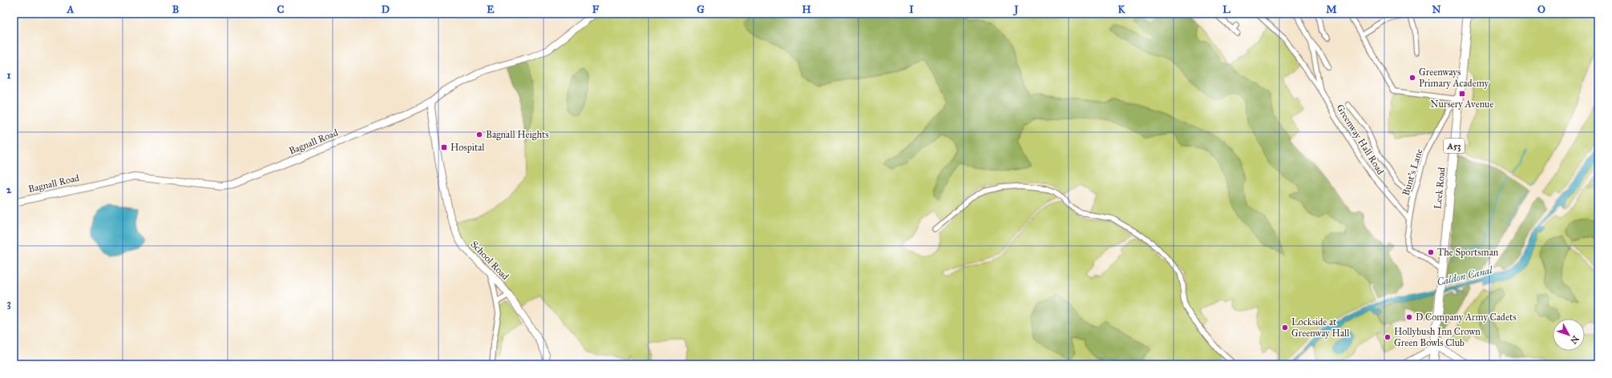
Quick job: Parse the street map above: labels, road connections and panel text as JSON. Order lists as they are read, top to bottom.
{
  "streets": {
    "highway": ["A53", "Leek Road"],
    "street": [
      "Greenway Hall Road",
      "Bagnall Road",
      "Bunt's Lane",
      "School Road"
    ]
  },
  "crossings": [
    ["Greenway Hall Road", "Bunt's Lane"],
    ["Bagnall Road", "School Road"],
    ["Bunt's Lane", "Leek Road"]
  ],
  "water": ["Caldon Canal"],
  "places": {
    "other": [
      "Greenways Primary Academy",
      "Bagnall Heights",
      "The Sportsman",
      "D Company Army Cadets",
      "Lockside at Greenway Hall",
      "Hollybush Inn Crown Green Bowls Club"
    ],
    "transit": ["Nursery Avenue", "Hospital"]
  },
  "north": "bottom right",
  "grid": {
    "columns": [
      "A",
      "B",
      "C",
      "D",
      "E",
      "F",
      "G",
      "H",
      "I",
      "J",
      "K",
      "L",
      "M",
      "N",
      "O"
    ],
    "rows": ["1", "2", "3"]
  }
}
